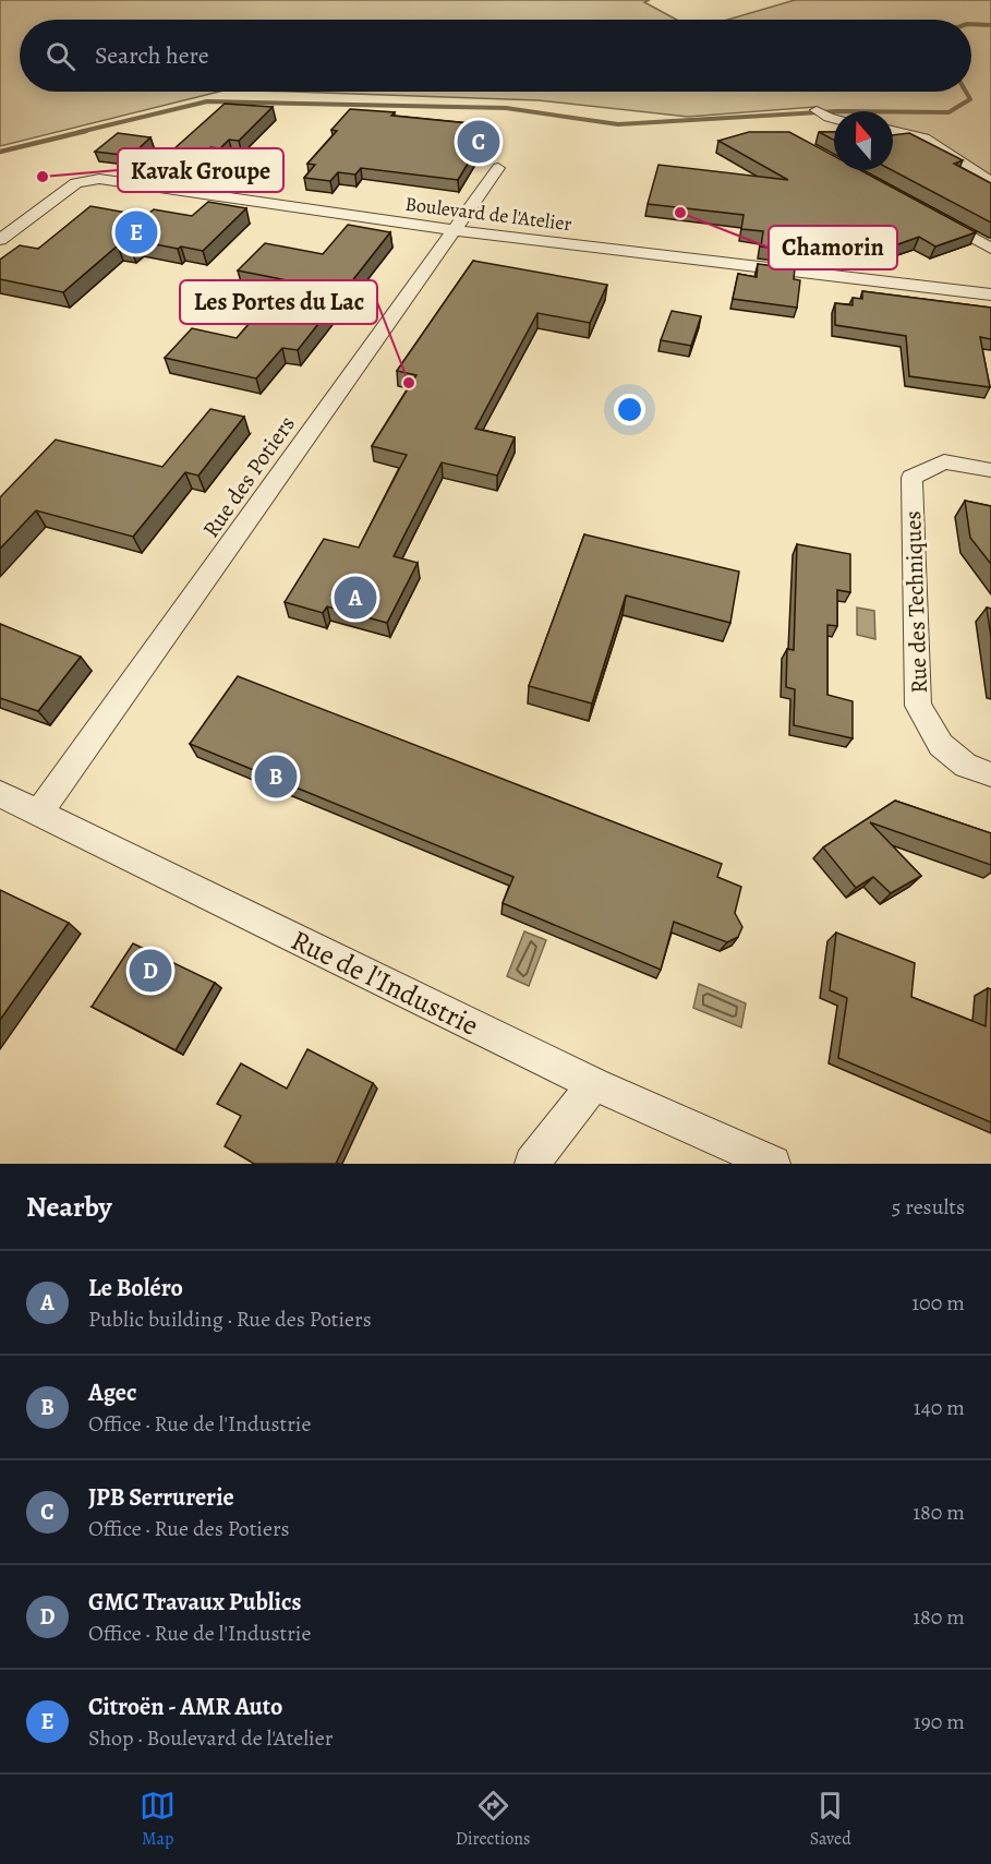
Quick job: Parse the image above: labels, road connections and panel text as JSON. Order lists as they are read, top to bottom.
{
  "streets": {
    "street": [
      "Boulevard de l'Atelier",
      "Rue des Potiers",
      "Rue des Techniques",
      "Rue de l'Industrie"
    ]
  },
  "crossings": [
    ["Boulevard de l'Atelier", "Rue des Potiers"],
    ["Rue des Potiers", "Rue de l'Industrie"]
  ],
  "places": ["Kavak Groupe", "Chamorin", "Les Portes du Lac"],
  "north": "top",
  "page": {
    "search": "Search here",
    "pins": [
      "C",
      "E",
      "A",
      "B",
      "D"
    ],
    "heading": ["Nearby", "5 results"],
    "list": [
      {
        "mark": "A",
        "name": "Le Boléro",
        "note": "Public building · Rue des Potiers",
        "value": "100 m"
      },
      {
        "mark": "B",
        "name": "Agec",
        "note": "Office · Rue de l'Industrie",
        "value": "140 m"
      },
      {
        "mark": "C",
        "name": "JPB Serrurerie",
        "note": "Office · Rue des Potiers",
        "value": "180 m"
      },
      {
        "mark": "D",
        "name": "GMC Travaux Publics",
        "note": "Office · Rue de l'Industrie",
        "value": "180 m"
      },
      {
        "mark": "E",
        "name": "Citroën - AMR Auto",
        "note": "Shop · Boulevard de l'Atelier",
        "value": "190 m"
      }
    ],
    "nav": ["Map", "Directions", "Saved"]
  }
}
